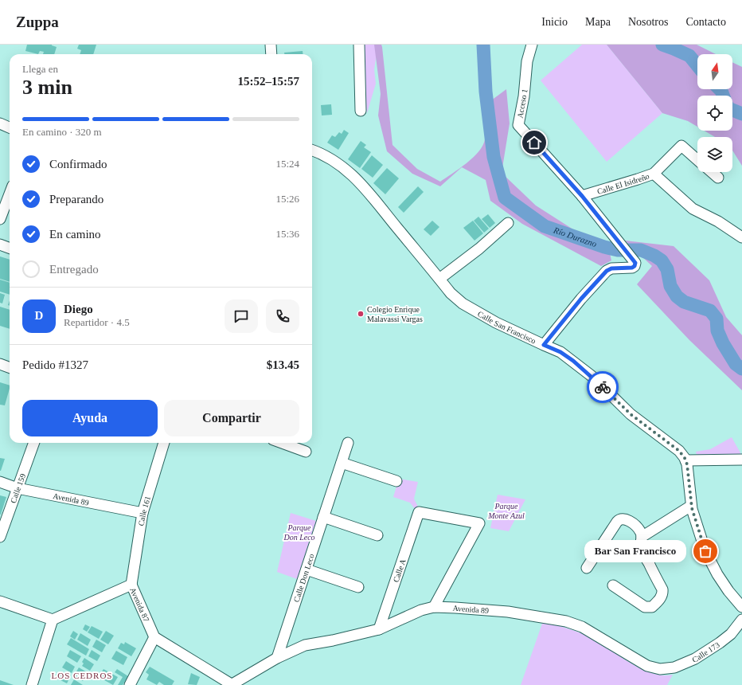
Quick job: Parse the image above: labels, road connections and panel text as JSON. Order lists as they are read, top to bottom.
{
  "streets": {
    "street": [
      "Acceso 1",
      "Calle El Isidreño",
      "Calle San Francisco",
      "Calle 159",
      "Avenida 89",
      "Calle 161",
      "Calle A",
      "Calle Don Leco",
      "Avenida 87",
      "Calle 173"
    ]
  },
  "crossings": [
    ["Acceso 1", "Calle El Isidreño"],
    ["Calle 159", "Avenida 89"],
    ["Avenida 89", "Calle 161"],
    ["Avenida 89", "Calle A"],
    ["Avenida 89", "Calle Don Leco"],
    ["Avenida 89", "Calle 173"],
    ["Calle 161", "Avenida 87"]
  ],
  "districts": ["LOS CEDROS"],
  "water": ["Río Durazno"],
  "parks": ["Parque Monte Azul", "Parque Don Leco"],
  "places": ["Colegio Enrique Malavassi Vargas", "Bar San Francisco"],
  "north": "top",
  "page": {
    "header": "Zuppa",
    "nav": [
      "Inicio",
      "Mapa",
      "Nosotros",
      "Contacto"
    ],
    "heading": ["3 min", "Llega en", "15:52–15:57"],
    "panel": [
      "Diego",
      "Repartidor · 4.5",
      "Pedido #1327",
      "$13.45"
    ],
    "bar": "En camino · 320 m",
    "list": [
      ["Confirmado", "15:24"],
      ["Preparando", "15:26"],
      ["En camino", "15:36"],
      "Entregado"
    ],
    "round": "D",
    "buttons": ["Ayuda", "Compartir"],
    "bubble": "Bar San Francisco"
  }
}
